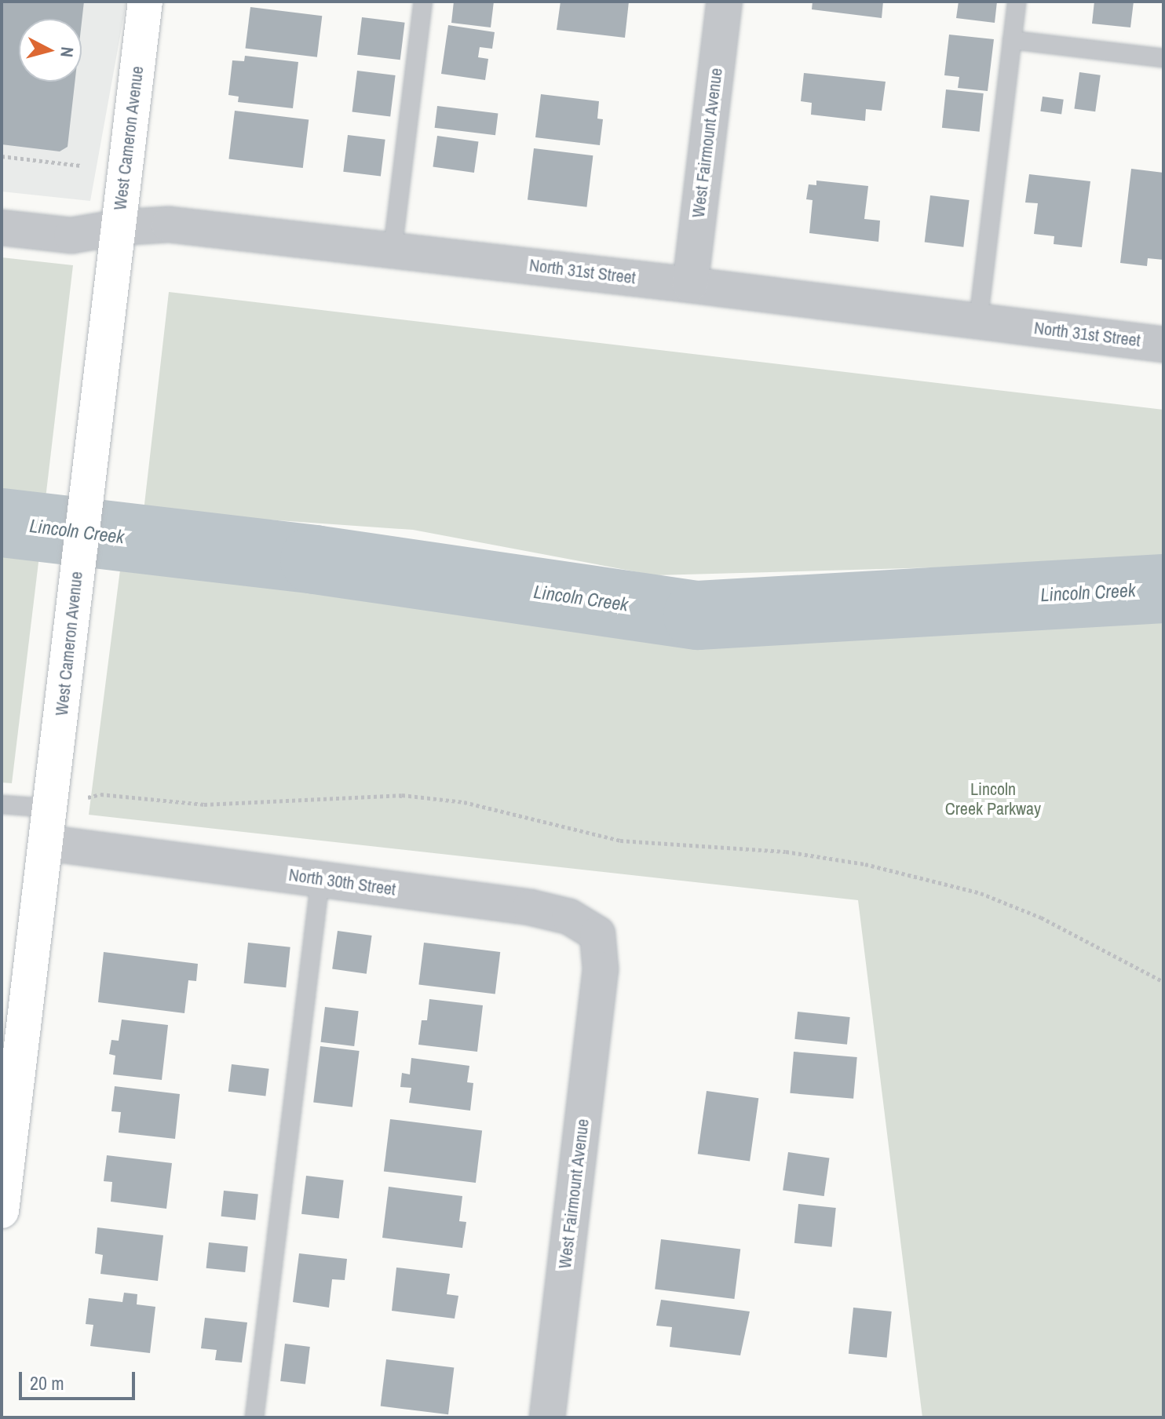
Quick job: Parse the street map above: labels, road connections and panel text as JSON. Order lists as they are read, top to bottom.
{
  "streets": {
    "street": [
      "West Cameron Avenue",
      "West Fairmount Avenue",
      "North 31st Street",
      "North 30th Street"
    ]
  },
  "crossings": [
    ["West Cameron Avenue", "North 31st Street"],
    ["West Cameron Avenue", "North 30th Street"],
    ["West Fairmount Avenue", "North 31st Street"],
    ["West Fairmount Avenue", "North 30th Street"]
  ],
  "water": ["Lincoln Creek"],
  "parks": ["Lincoln Creek Parkway"],
  "scale_bar": "20 m",
  "north": "right"
}
